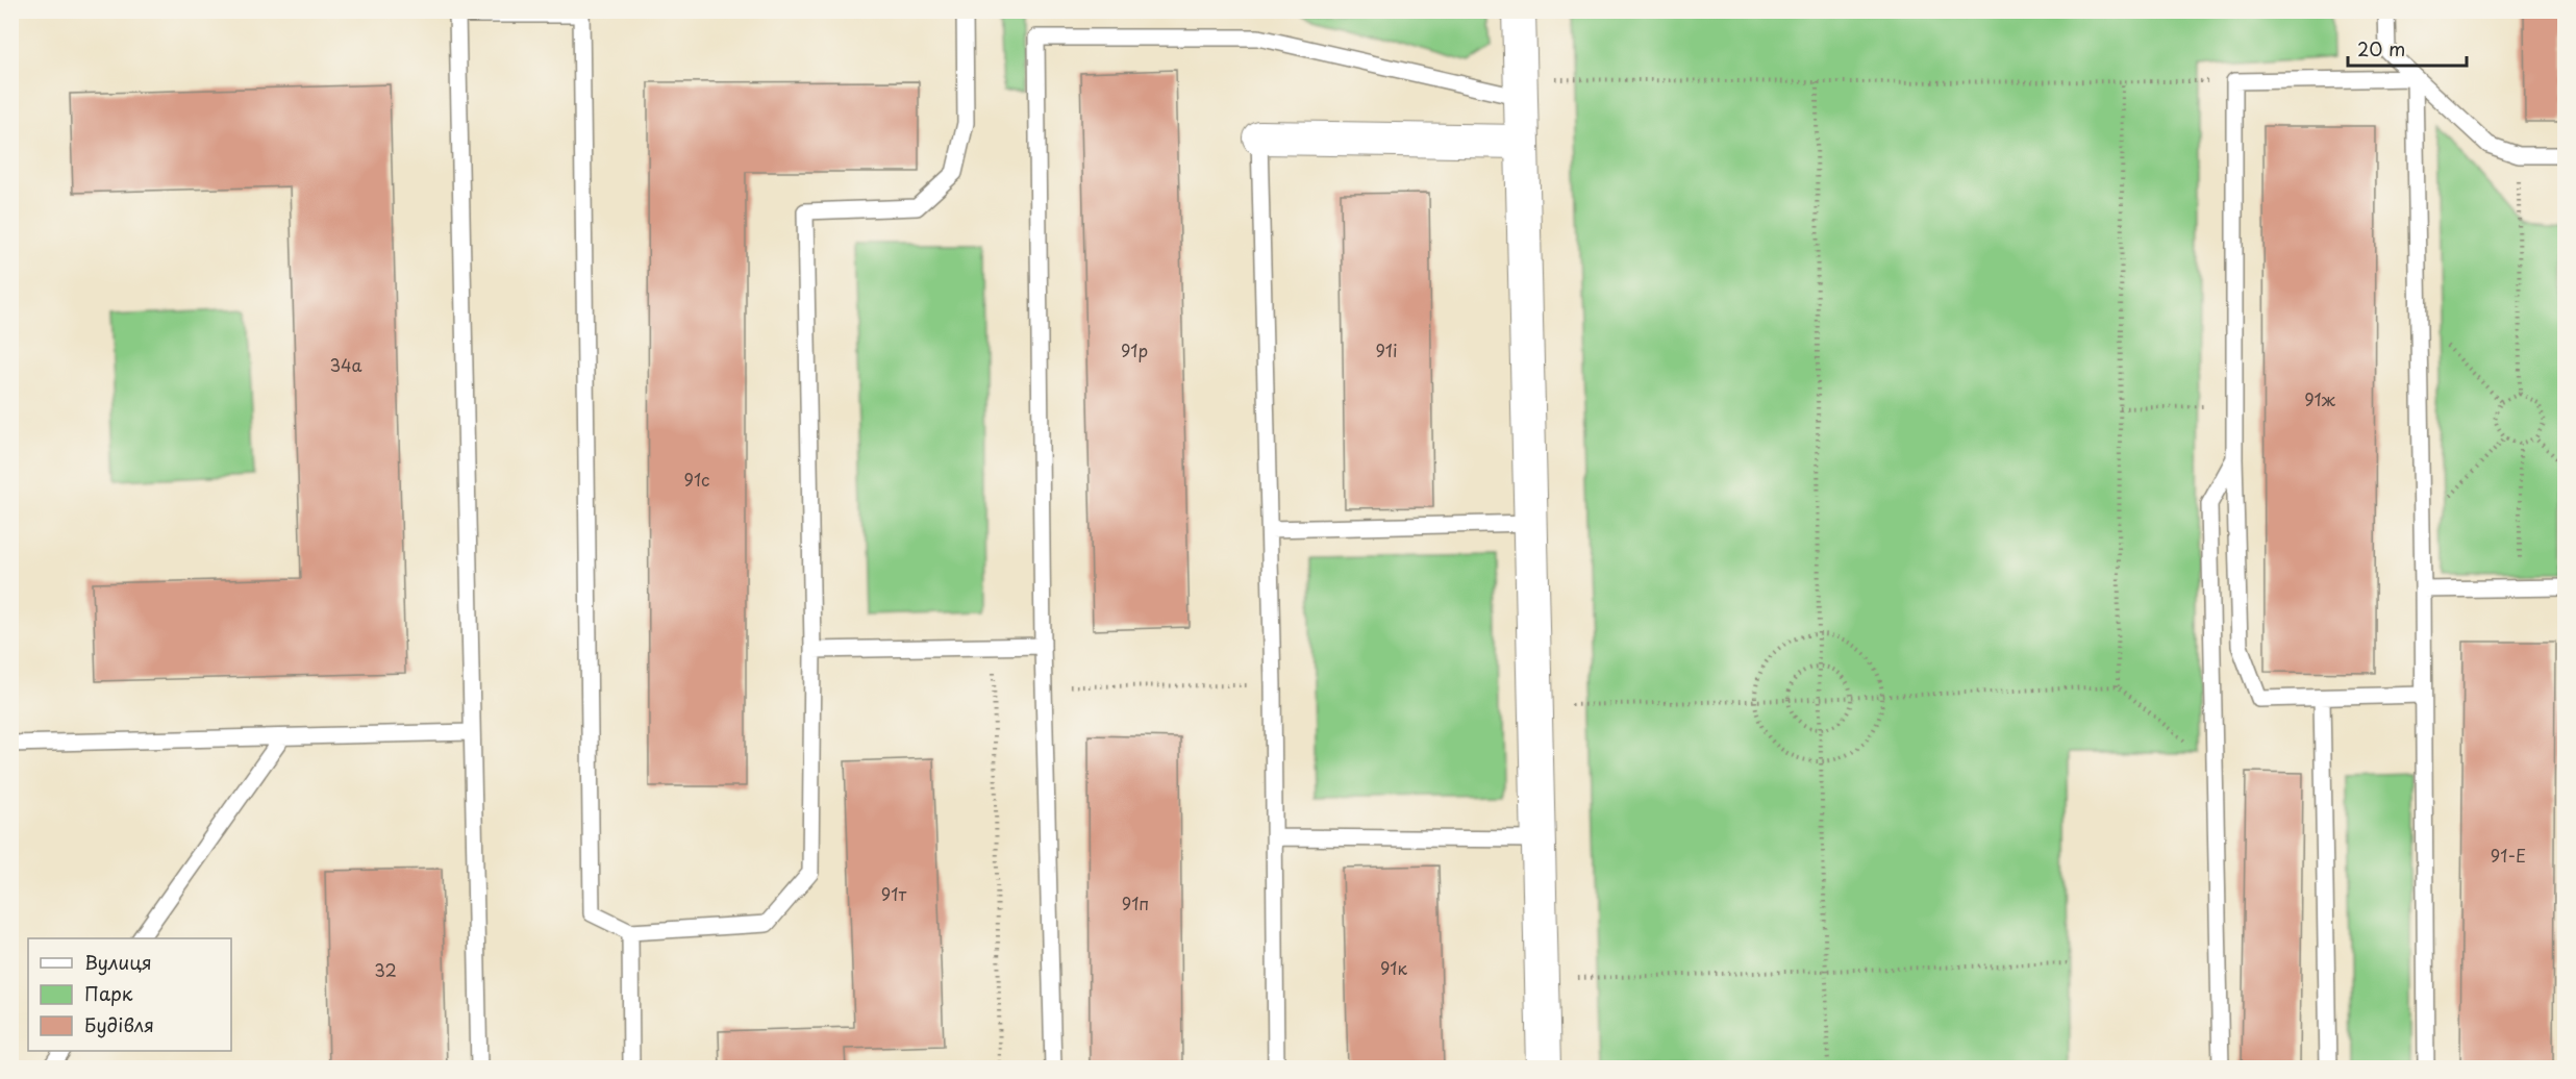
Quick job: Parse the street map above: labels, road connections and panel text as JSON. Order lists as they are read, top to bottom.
{
  "house_numbers": [
    "91р",
    "91і",
    "34а",
    "91ж",
    "91с",
    "91-Е",
    "91т",
    "91п",
    "91к",
    "32"
  ],
  "legend": ["Вулиця", "Парк", "Будівля"],
  "scale_bar": "20 m"
}
